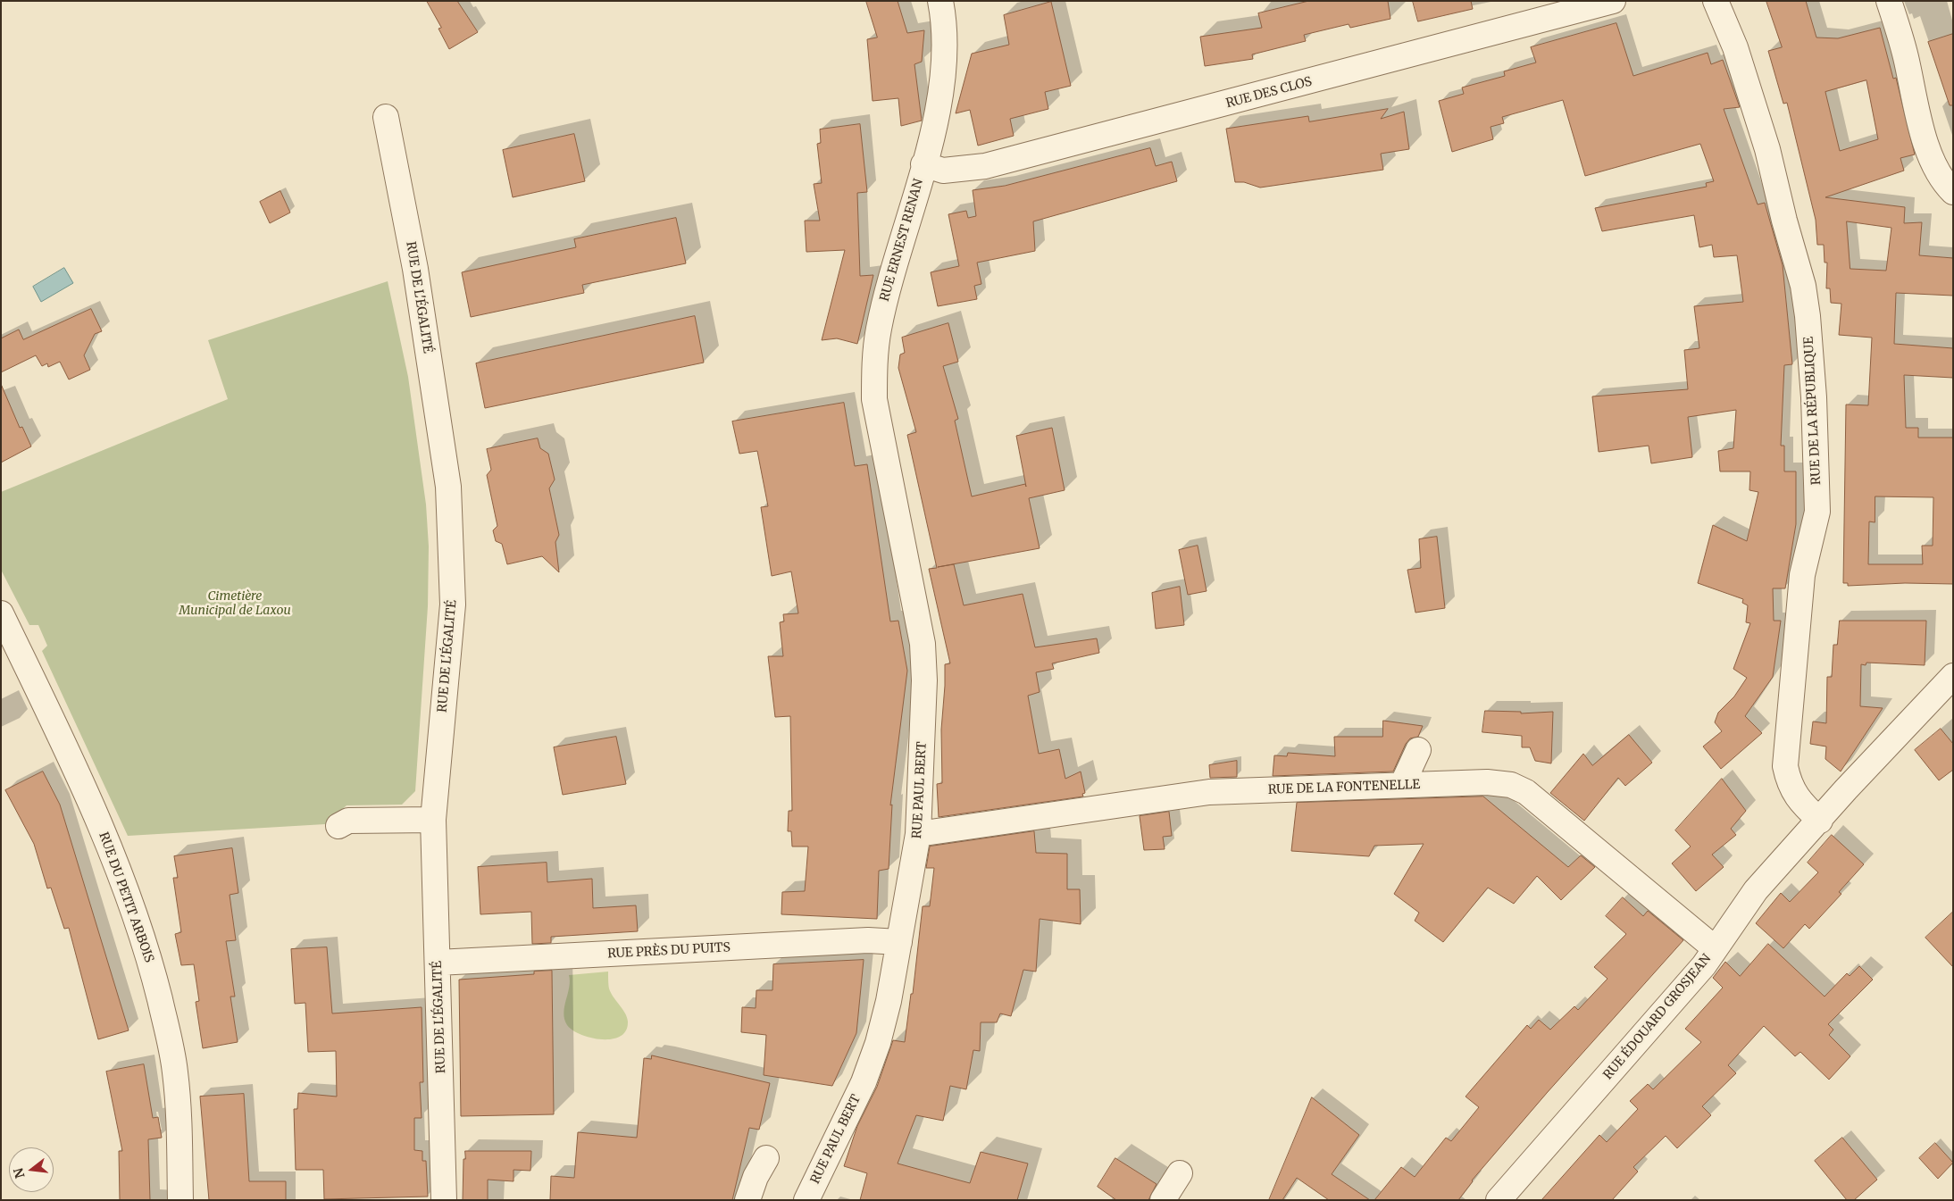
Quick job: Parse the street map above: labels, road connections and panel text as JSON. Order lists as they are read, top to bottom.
{
  "streets": {
    "street": [
      "RUE DES CLOS",
      "RUE ERNEST RENAN",
      "RUE DE L'ÉGALITÉ",
      "RUE DE LA RÉPUBLIQUE",
      "RUE DE LA FONTENELLE",
      "RUE PAUL BERT",
      "RUE DU PETIT ARBOIS",
      "RUE PRÈS DU PUITS",
      "RUE ÉDOUARD GROSJEAN"
    ]
  },
  "crossings": [
    ["RUE DES CLOS", "RUE ERNEST RENAN"],
    ["RUE ERNEST RENAN", "RUE PAUL BERT"],
    ["RUE DE L'ÉGALITÉ", "RUE PRÈS DU PUITS"],
    ["RUE DE LA RÉPUBLIQUE", "RUE ÉDOUARD GROSJEAN"],
    ["RUE DE LA FONTENELLE", "RUE PAUL BERT"],
    ["RUE DE LA FONTENELLE", "RUE ÉDOUARD GROSJEAN"],
    ["RUE PAUL BERT", "RUE PRÈS DU PUITS"]
  ],
  "parks": ["Cimetière Municipal de Laxou"],
  "north": "left"
}
